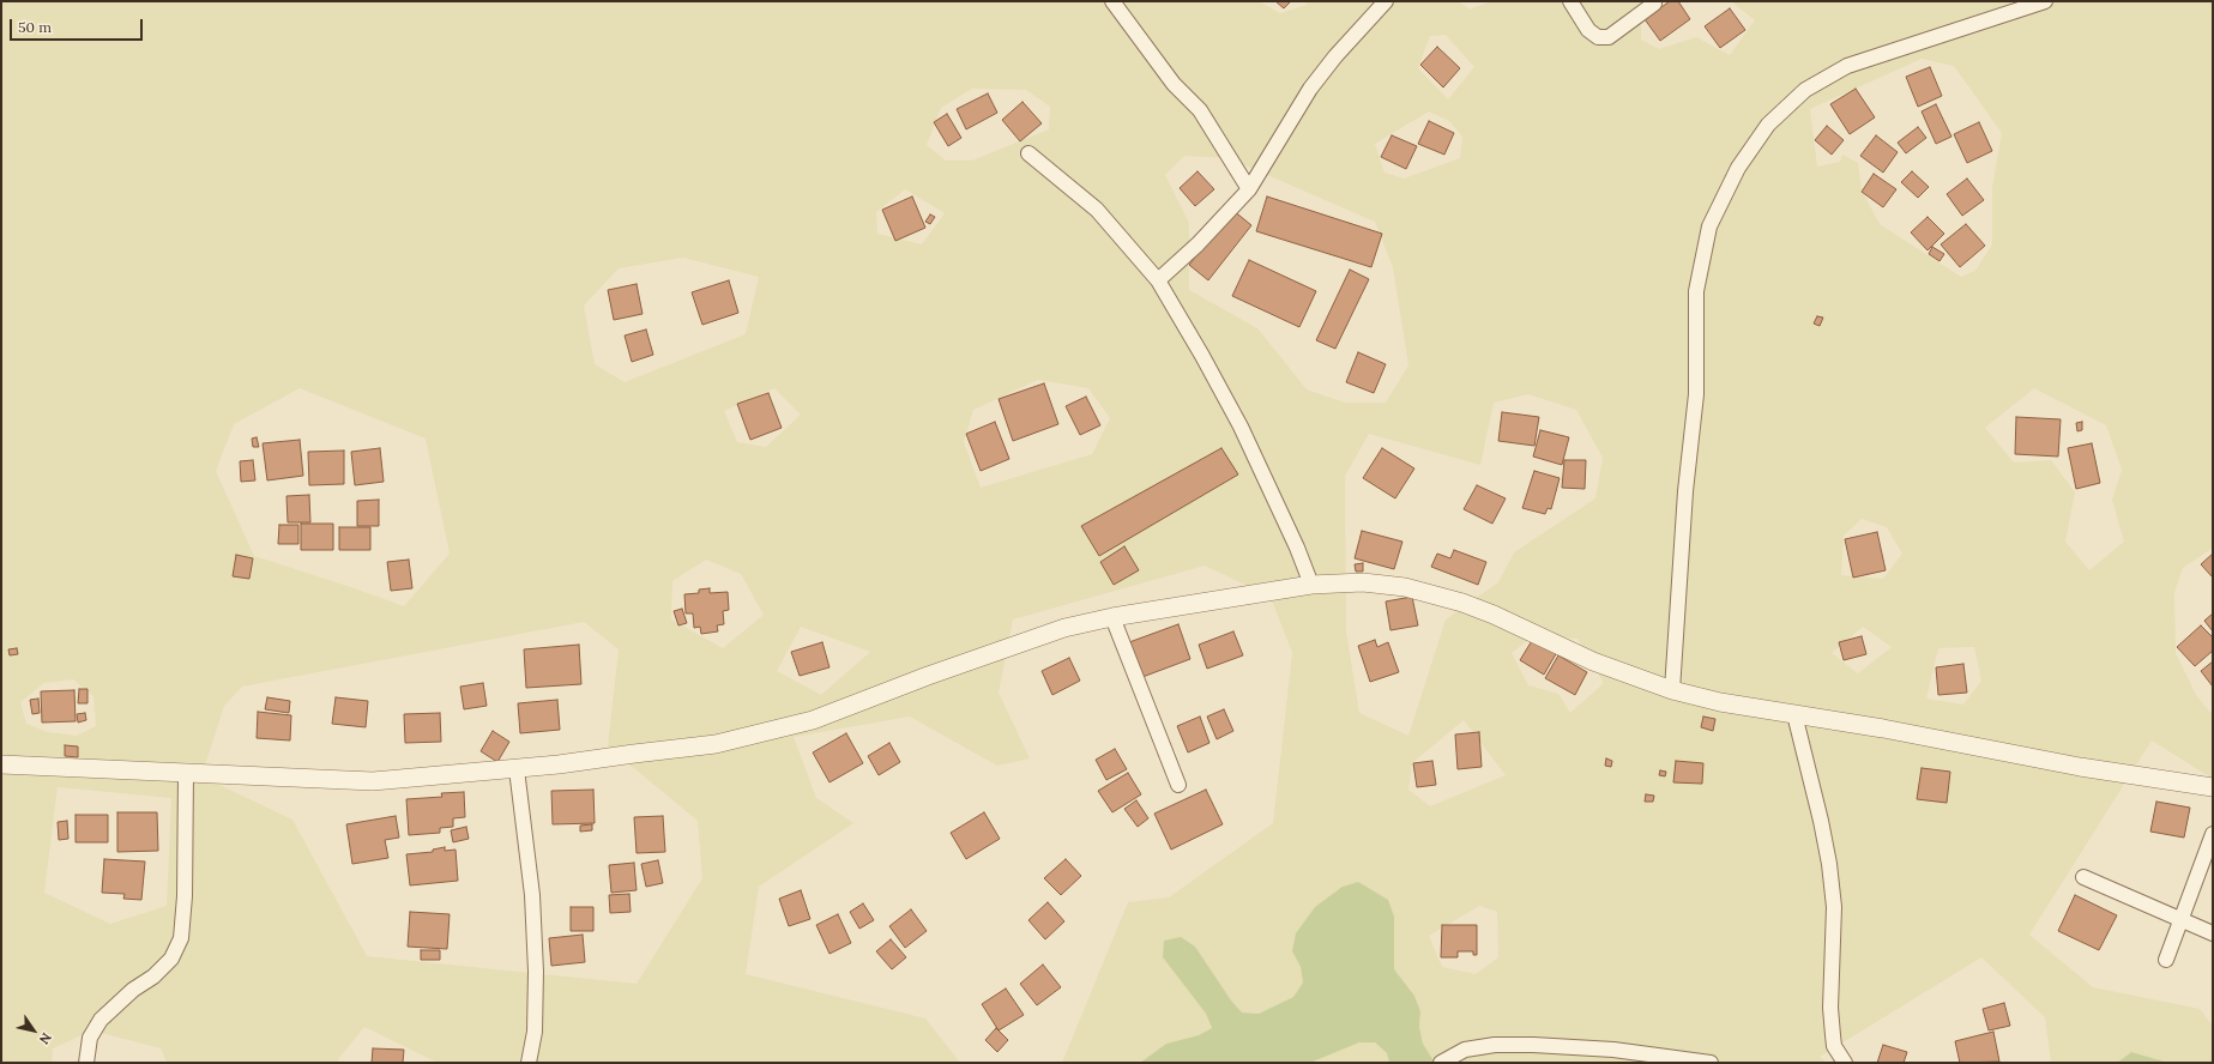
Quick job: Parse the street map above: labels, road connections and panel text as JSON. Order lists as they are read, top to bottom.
{
  "scale_bar": "50 m",
  "north": "bottom right"
}
